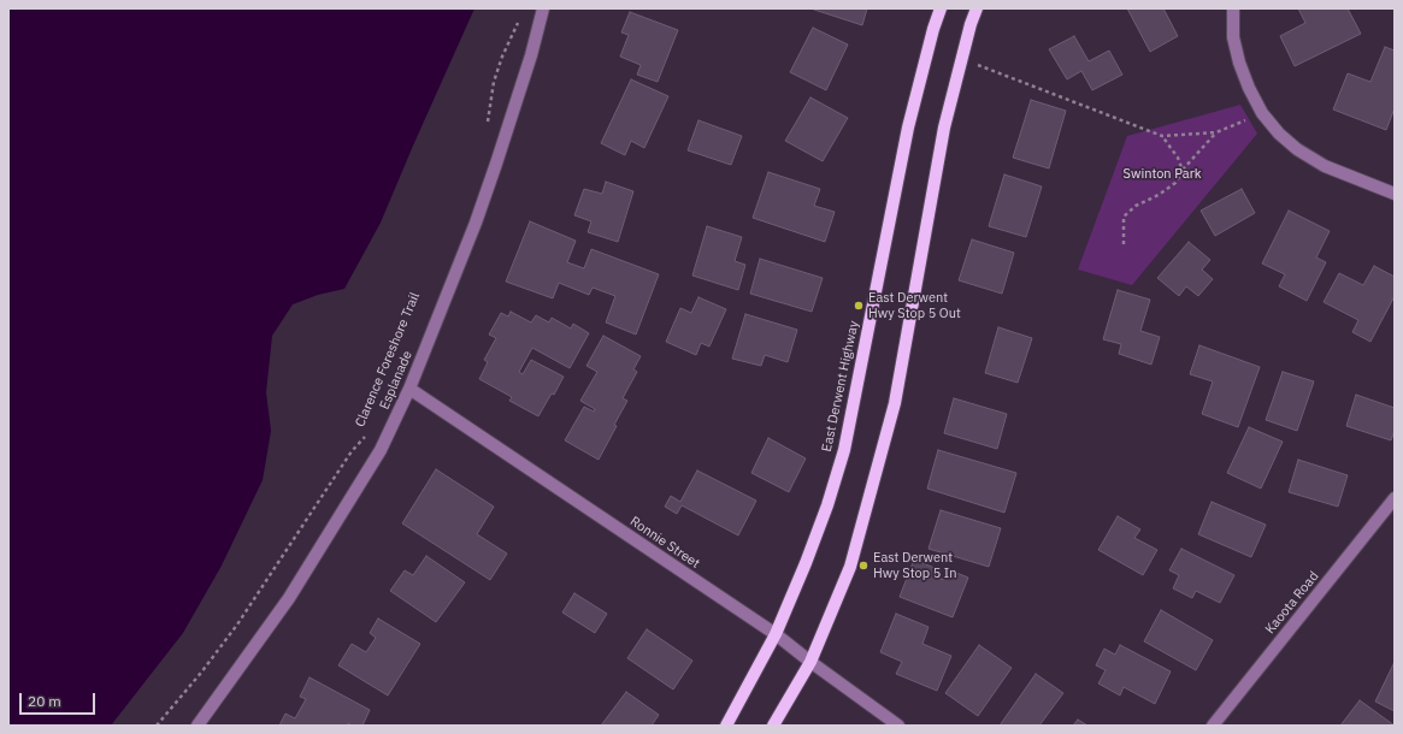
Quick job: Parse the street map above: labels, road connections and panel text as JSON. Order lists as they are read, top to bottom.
{
  "streets": {
    "main road": ["East Derwent Highway"],
    "street": ["Esplanade", "Ronnie Street", "Kaoota Road"],
    "path": ["Clarence Foreshore Trail"]
  },
  "crossings": [
    ["Esplanade", "Ronnie Street"],
    ["East Derwent Highway", "Ronnie Street"]
  ],
  "parks": ["Swinton Park"],
  "places": ["East Derwent Hwy Stop 5 Out", "East Derwent Hwy Stop 5 In"],
  "scale_bar": "20 m"
}
